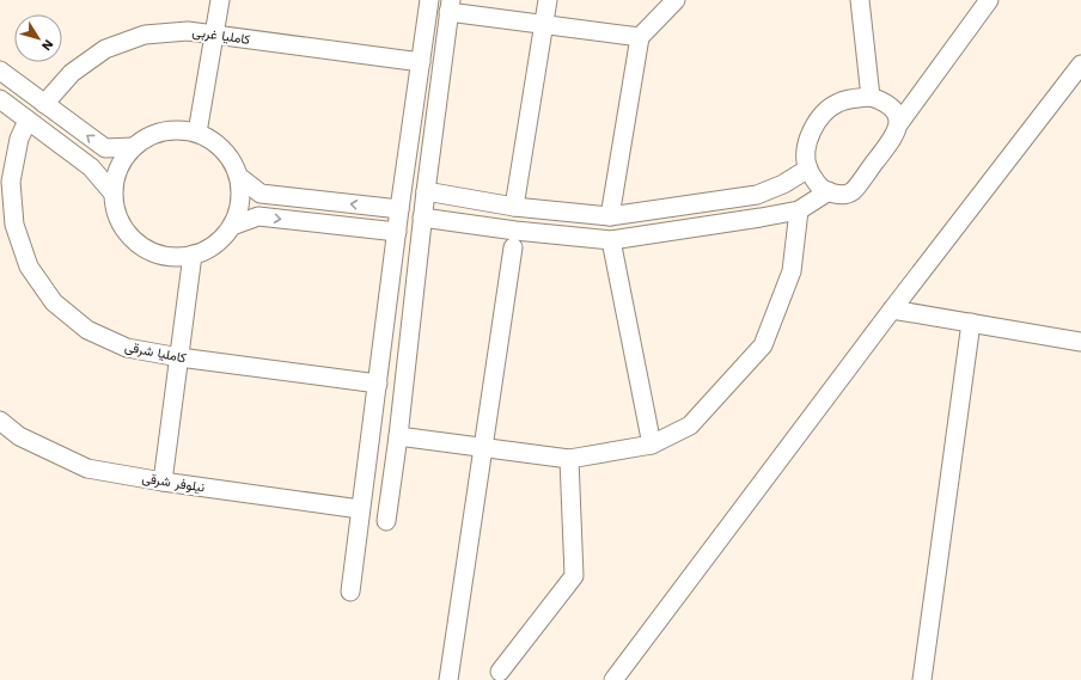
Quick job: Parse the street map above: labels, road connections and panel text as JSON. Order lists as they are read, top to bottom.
{
  "streets": {
    "street": ["کاملیا غربی", "کاملیا شرقی", "نیلوفر شرقی"]
  },
  "north": "bottom right"
}
